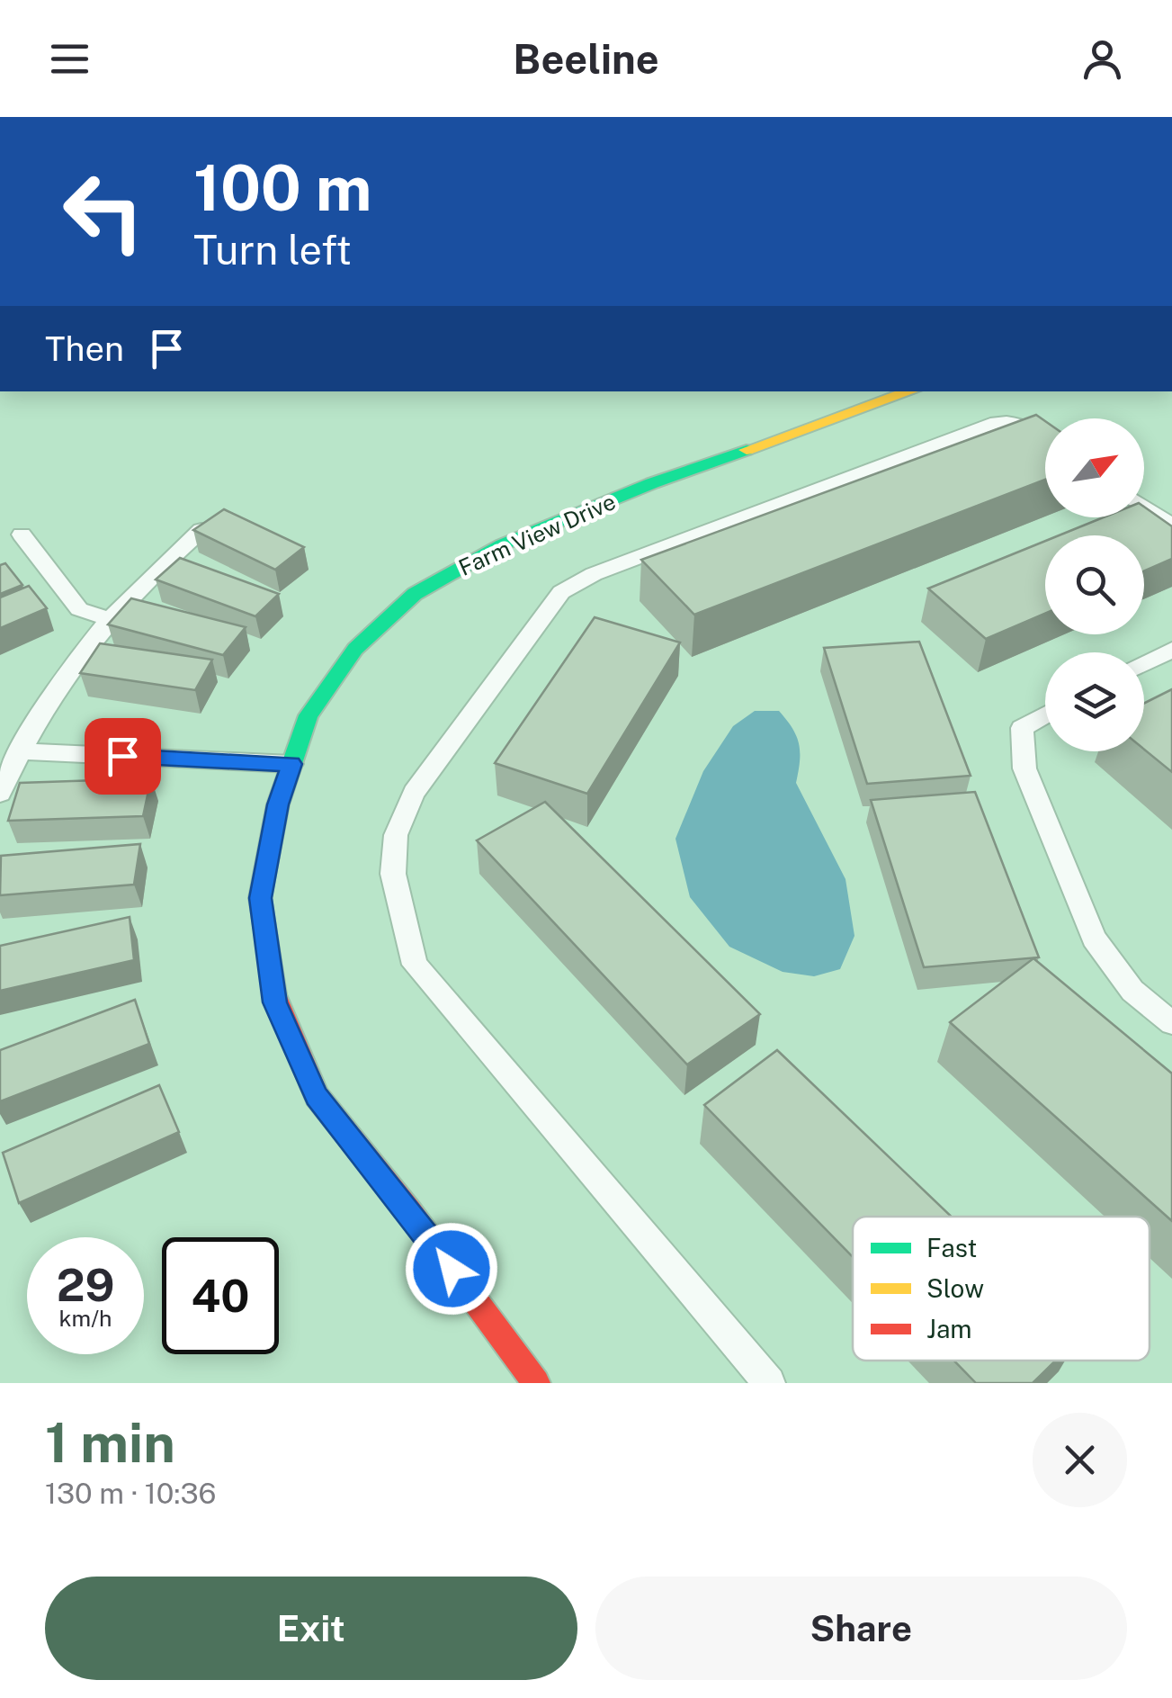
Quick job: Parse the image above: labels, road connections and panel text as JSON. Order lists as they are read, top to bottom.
{
  "streets": {
    "street": ["Farm View Drive"]
  },
  "legend": ["Fast", "Slow", "Jam"],
  "north": "top right",
  "page": {
    "header": "Beeline",
    "turn": ["100 m", "Turn left"],
    "then": "Then",
    "speed": "29 km/h",
    "limit": "40",
    "heading": ["1 min", "130 m · 10:36"],
    "buttons": ["Exit", "Share"]
  }
}
